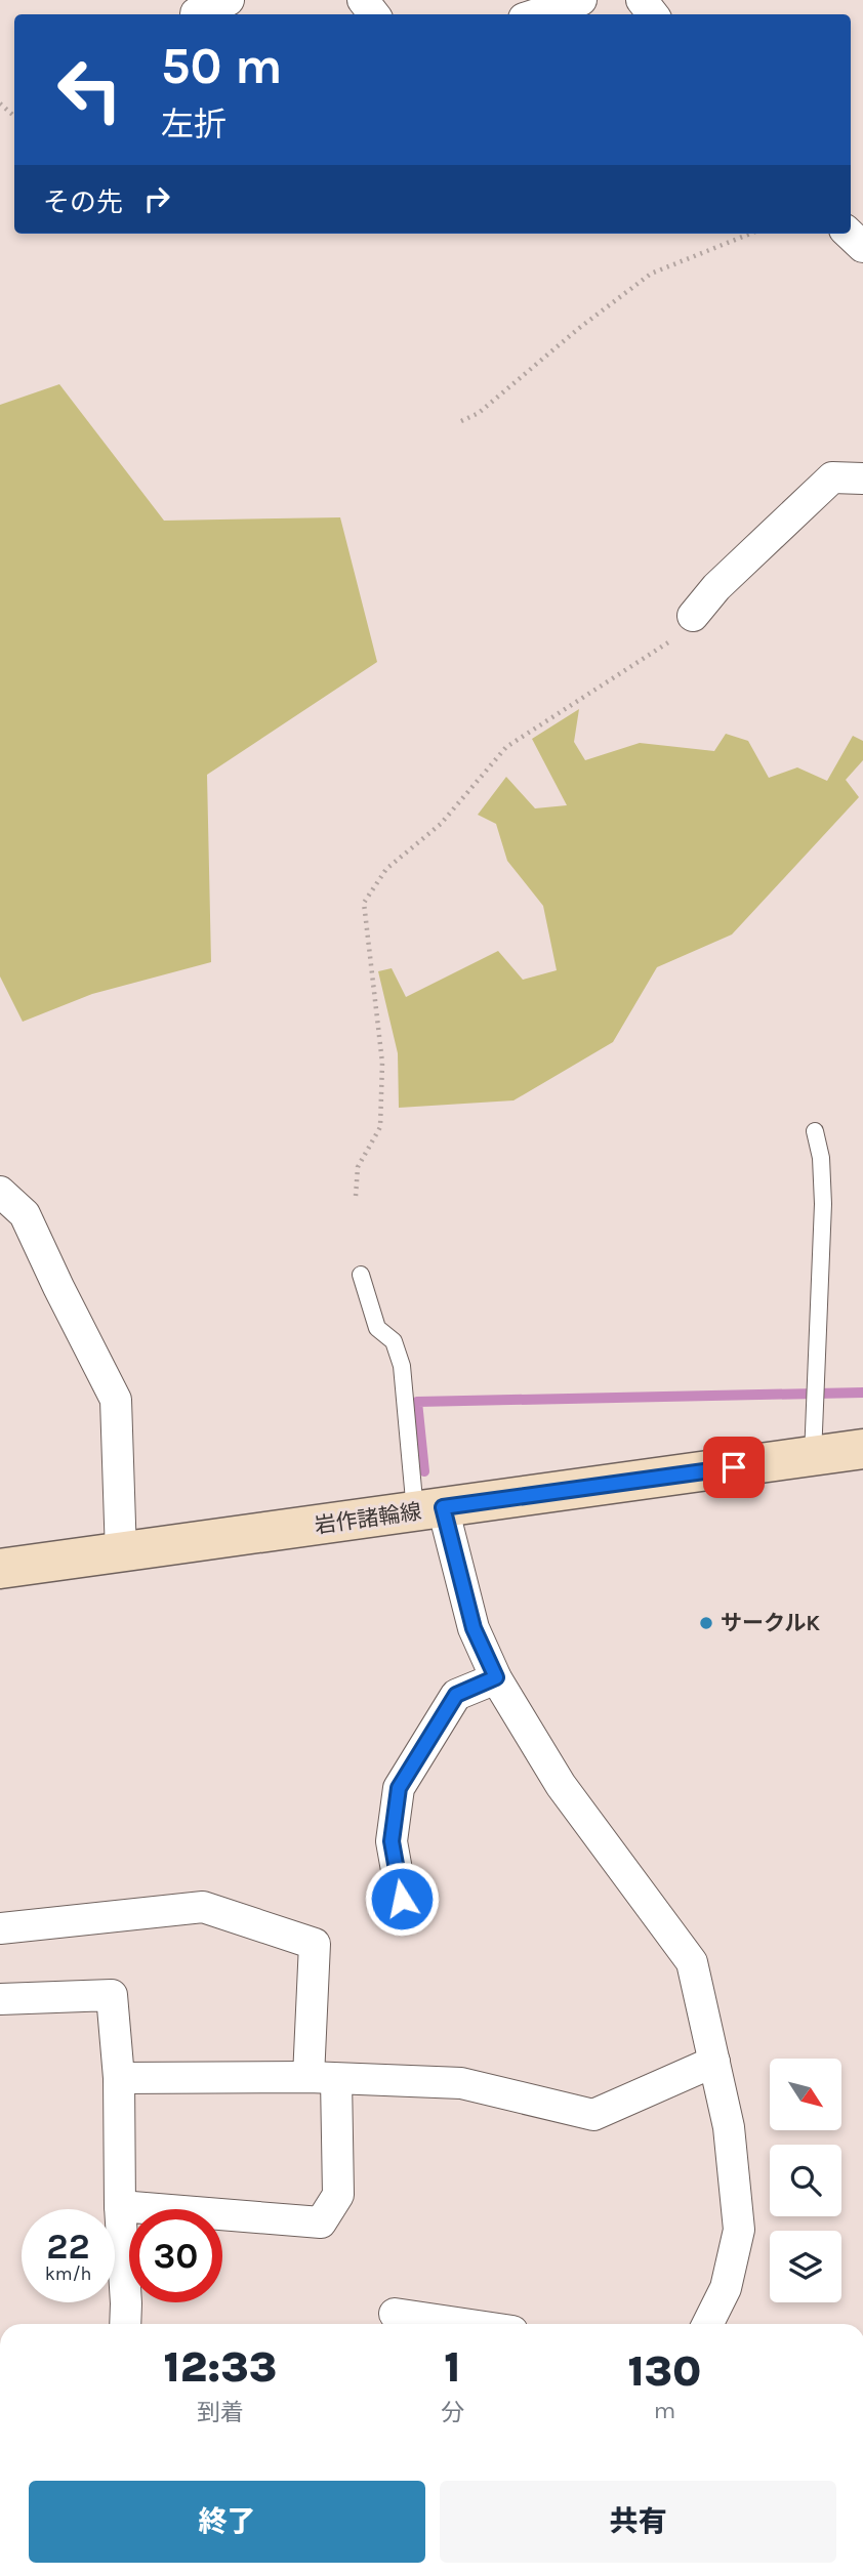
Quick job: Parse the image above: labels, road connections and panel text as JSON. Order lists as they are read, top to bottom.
{
  "streets": {
    "main road": ["岩作諸輪線"]
  },
  "places": ["サークルK"],
  "north": "bottom right",
  "page": {
    "turn": ["50 m", "左折"],
    "then": "その先",
    "speed": "22 km/h",
    "limit": "30",
    "eta": [
      "12:33",
      "到着",
      "1",
      "分",
      "130",
      "m"
    ],
    "buttons": ["終了", "共有"]
  }
}
